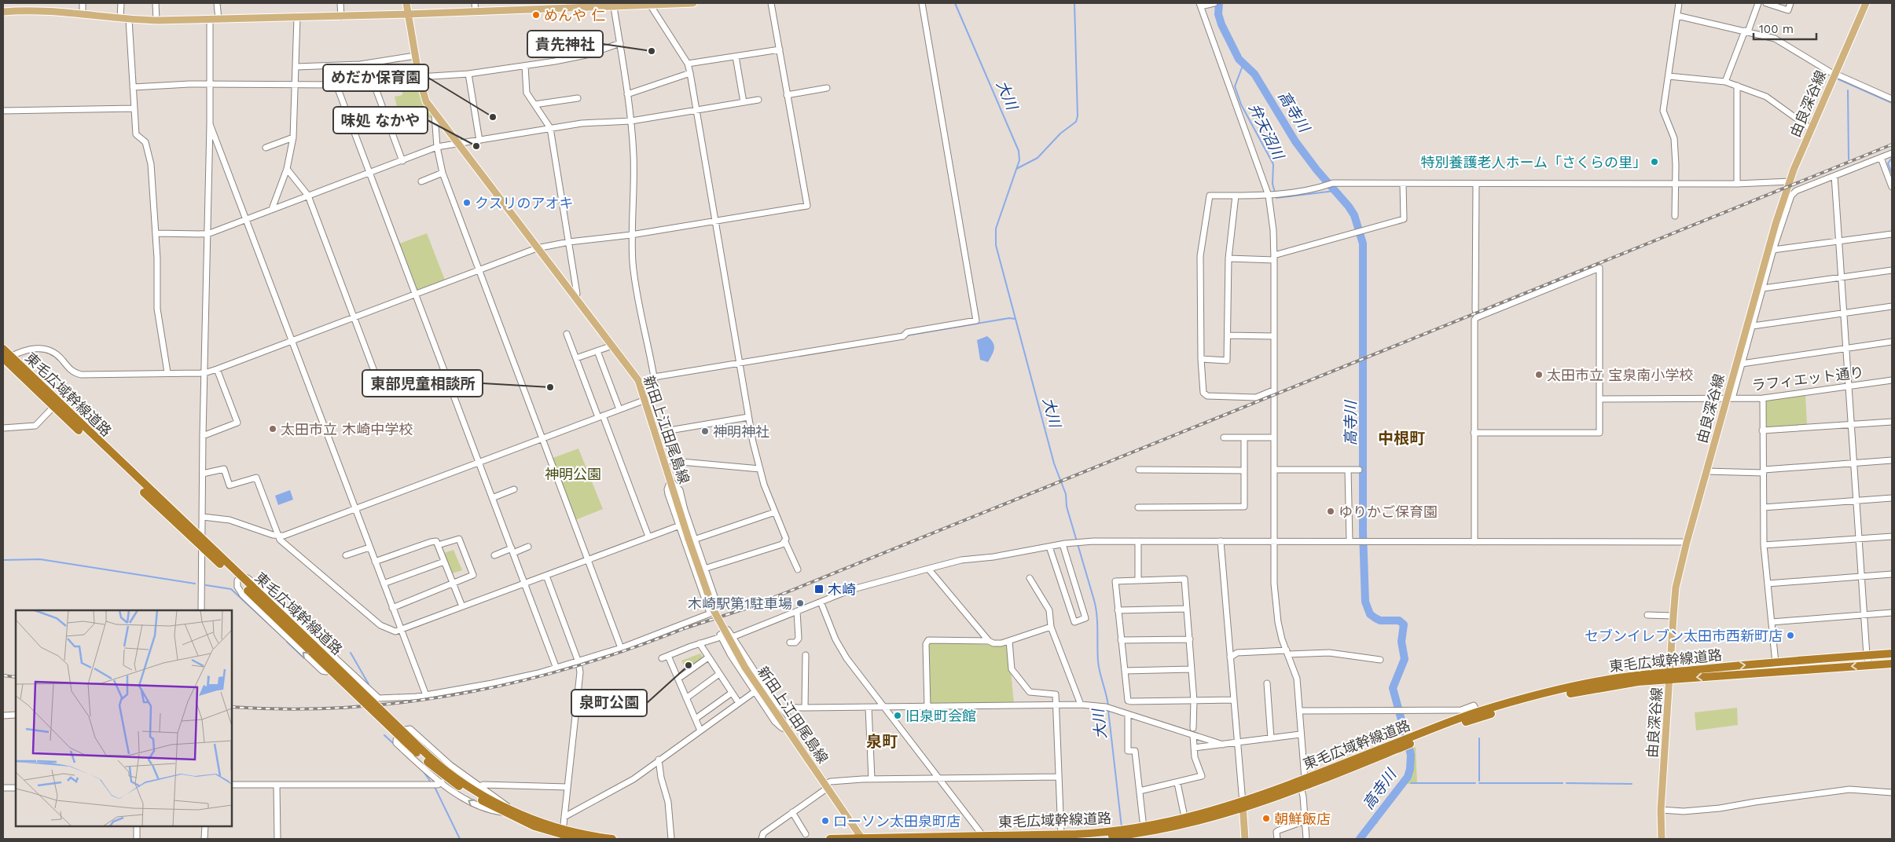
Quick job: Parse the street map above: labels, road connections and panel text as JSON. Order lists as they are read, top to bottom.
{
  "streets": {
    "highway": ["東毛広域幹線道路"],
    "main road": ["由良深谷線", "新田上江田尾島線"],
    "street": ["ラフィエット通り"]
  },
  "crossings": [
    ["由良深谷線", "ラフィエット通り"],
    ["由良深谷線", "東毛広域幹線道路"],
    ["東毛広域幹線道路", "新田上江田尾島線"]
  ],
  "districts": ["中根町", "泉町"],
  "water": ["大川", "高寺川", "弁天沼川"],
  "parks": ["神明公園"],
  "places": {
    "other": [
      "めんや 仁",
      "貴先神社",
      "めだか保育園",
      "味処 なかや",
      "特別養護老人ホーム「さくらの里」",
      "クスリのアオキ",
      "太田市立 宝泉南小学校",
      "東部児童相談所",
      "太田市立 木崎中学校",
      "神明神社",
      "ゆりかご保育園",
      "木崎駅第1駐車場",
      "セブンイレブン太田市西新町店",
      "泉町公園",
      "旧泉町会館",
      "朝鮮飯店",
      "ローソン太田泉町店"
    ],
    "transit": ["木崎"]
  },
  "scale_bar": "100 m"
}
